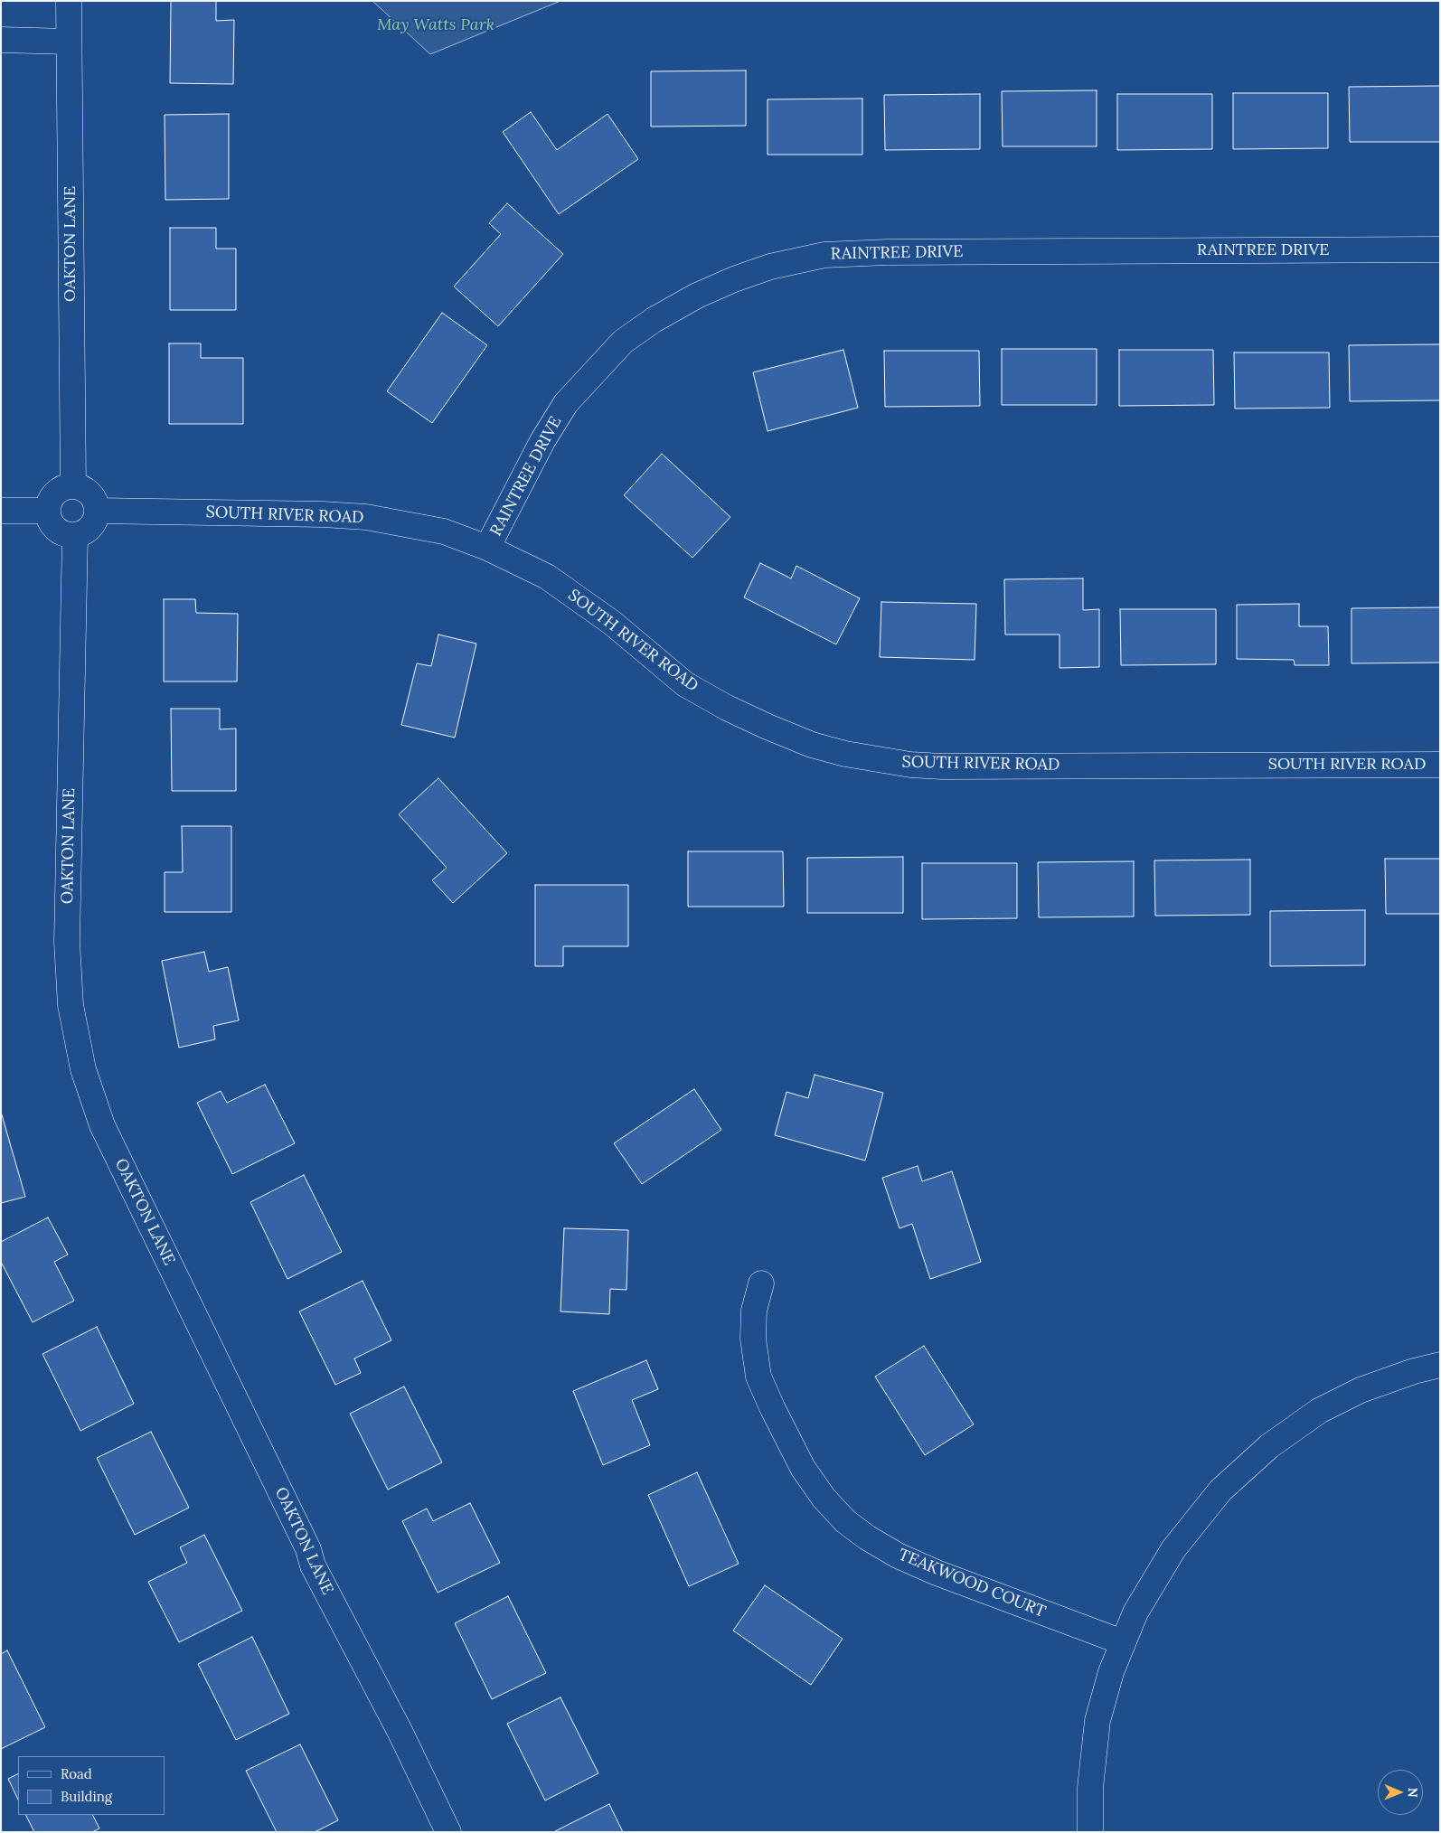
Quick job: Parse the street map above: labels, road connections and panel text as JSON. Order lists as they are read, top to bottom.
{
  "streets": {
    "street": [
      "OAKTON LANE",
      "RAINTREE DRIVE",
      "SOUTH RIVER ROAD",
      "TEAKWOOD COURT"
    ]
  },
  "crossings": [
    ["OAKTON LANE", "SOUTH RIVER ROAD"],
    ["RAINTREE DRIVE", "SOUTH RIVER ROAD"]
  ],
  "parks": ["May Watts Park"],
  "legend": ["Road", "Building"],
  "north": "right"
}
